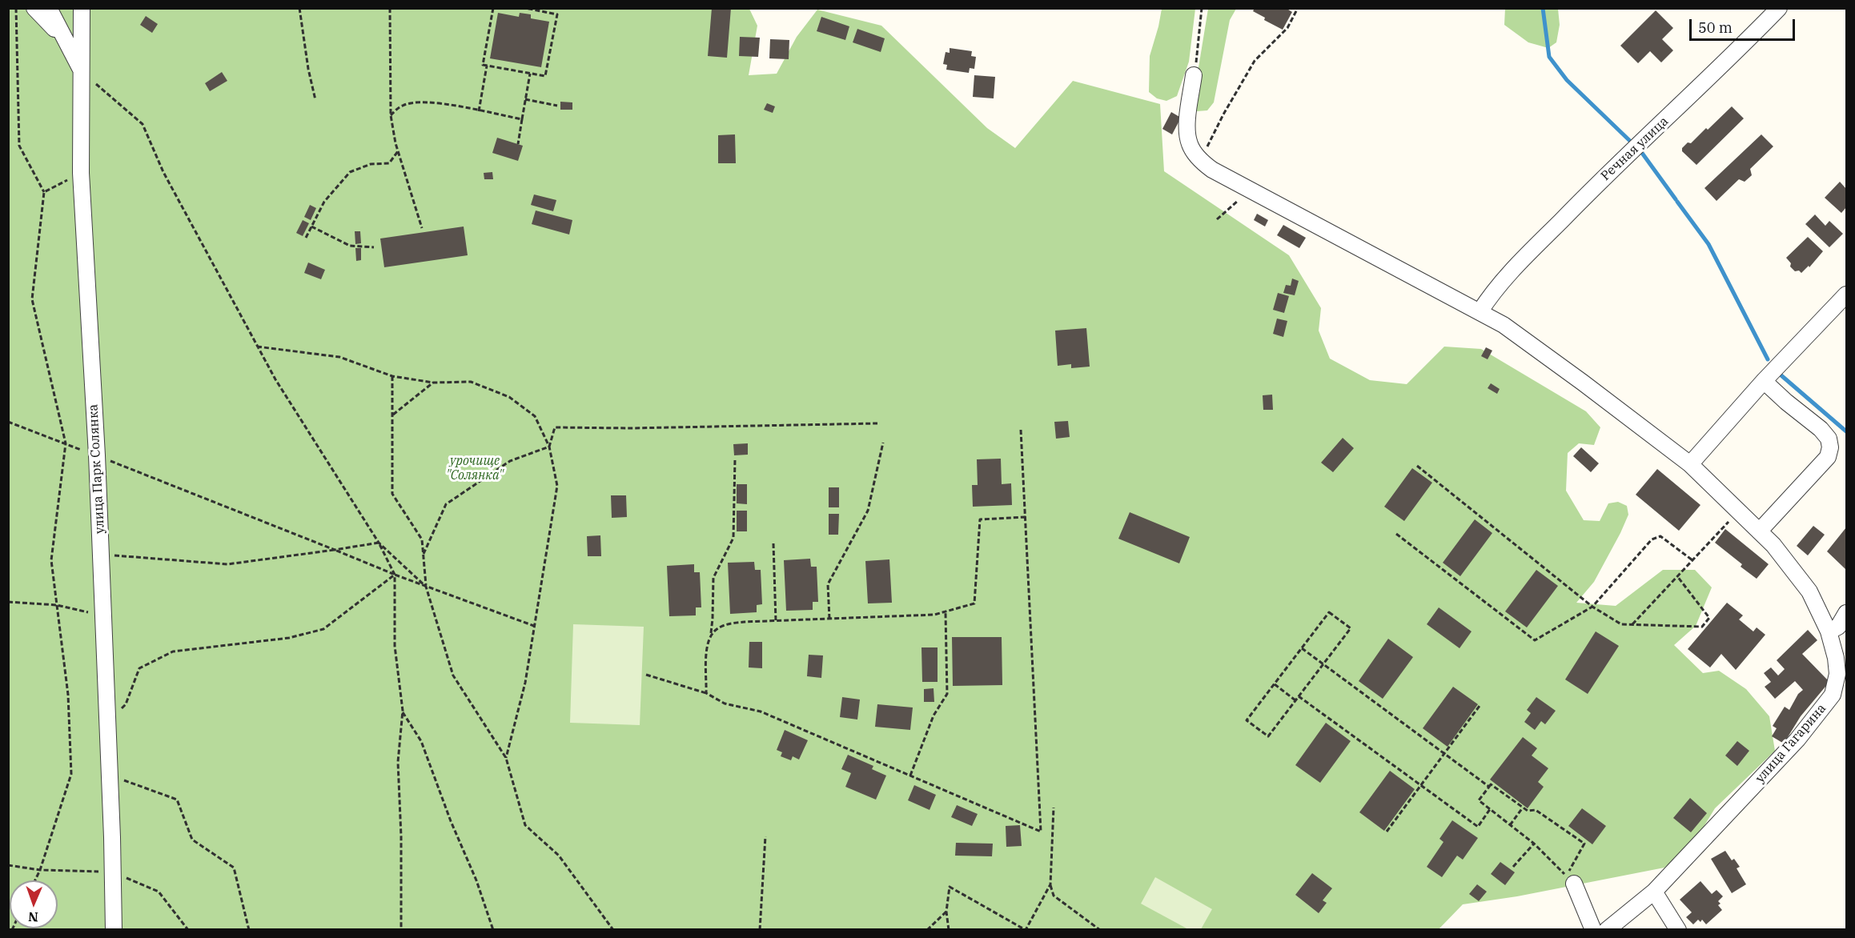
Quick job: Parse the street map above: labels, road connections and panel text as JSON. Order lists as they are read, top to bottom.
{
  "streets": {
    "street": ["Речная улица", "улица Парк Солянка", "улица Гагарина"]
  },
  "crossings": [
    ["Речная улица", "улица Гагарина"]
  ],
  "parks": ["урочище \"Солянка\""],
  "scale_bar": "50 m",
  "north": "bottom"
}
